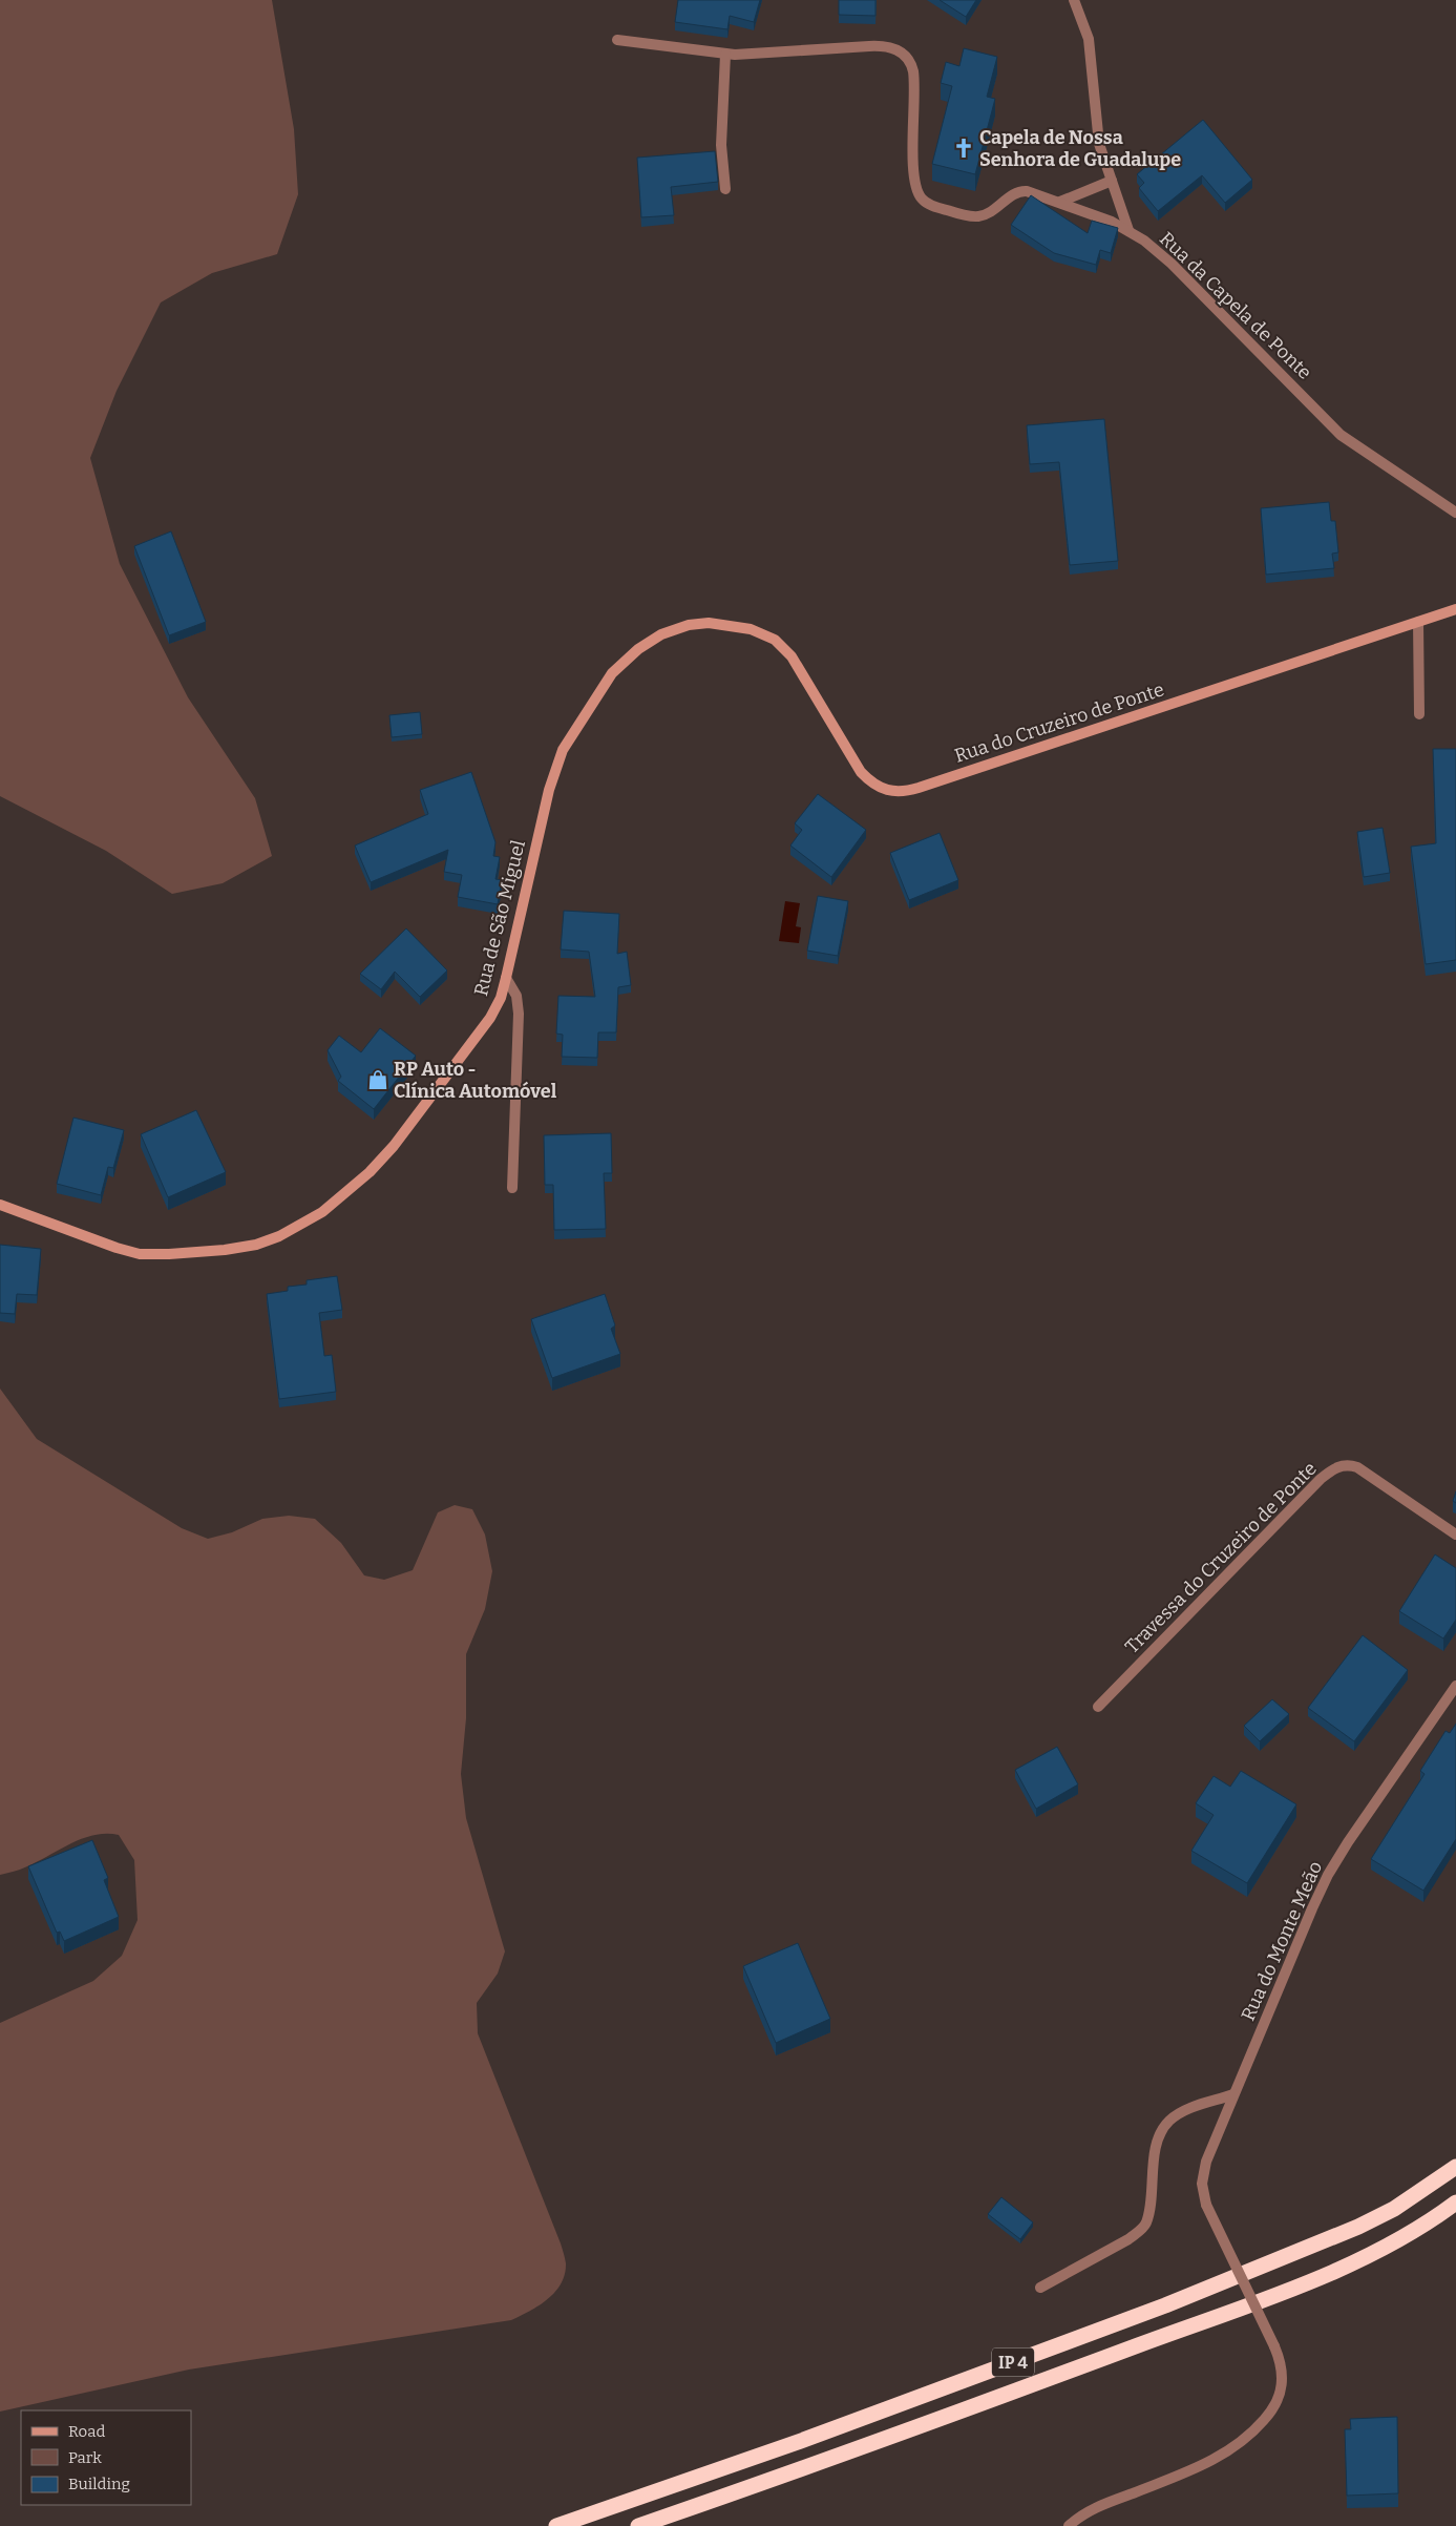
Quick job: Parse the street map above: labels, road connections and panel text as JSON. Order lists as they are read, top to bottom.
{
  "streets": {
    "highway": ["IP 4"],
    "street": [
      "Rua da Capela de Ponte",
      "Rua do Cruzeiro de Ponte",
      "Rua de São Miguel",
      "Travessa do Cruzeiro de Ponte",
      "Rua do Monte Meão"
    ]
  },
  "crossings": [
    ["Rua do Cruzeiro de Ponte", "Rua de São Miguel"]
  ],
  "places": {
    "church": ["Capela de Nossa Senhora de Guadalupe"],
    "shop": ["RP Auto - Clínica Automóvel"]
  },
  "legend": ["Road", "Park", "Building"]
}
